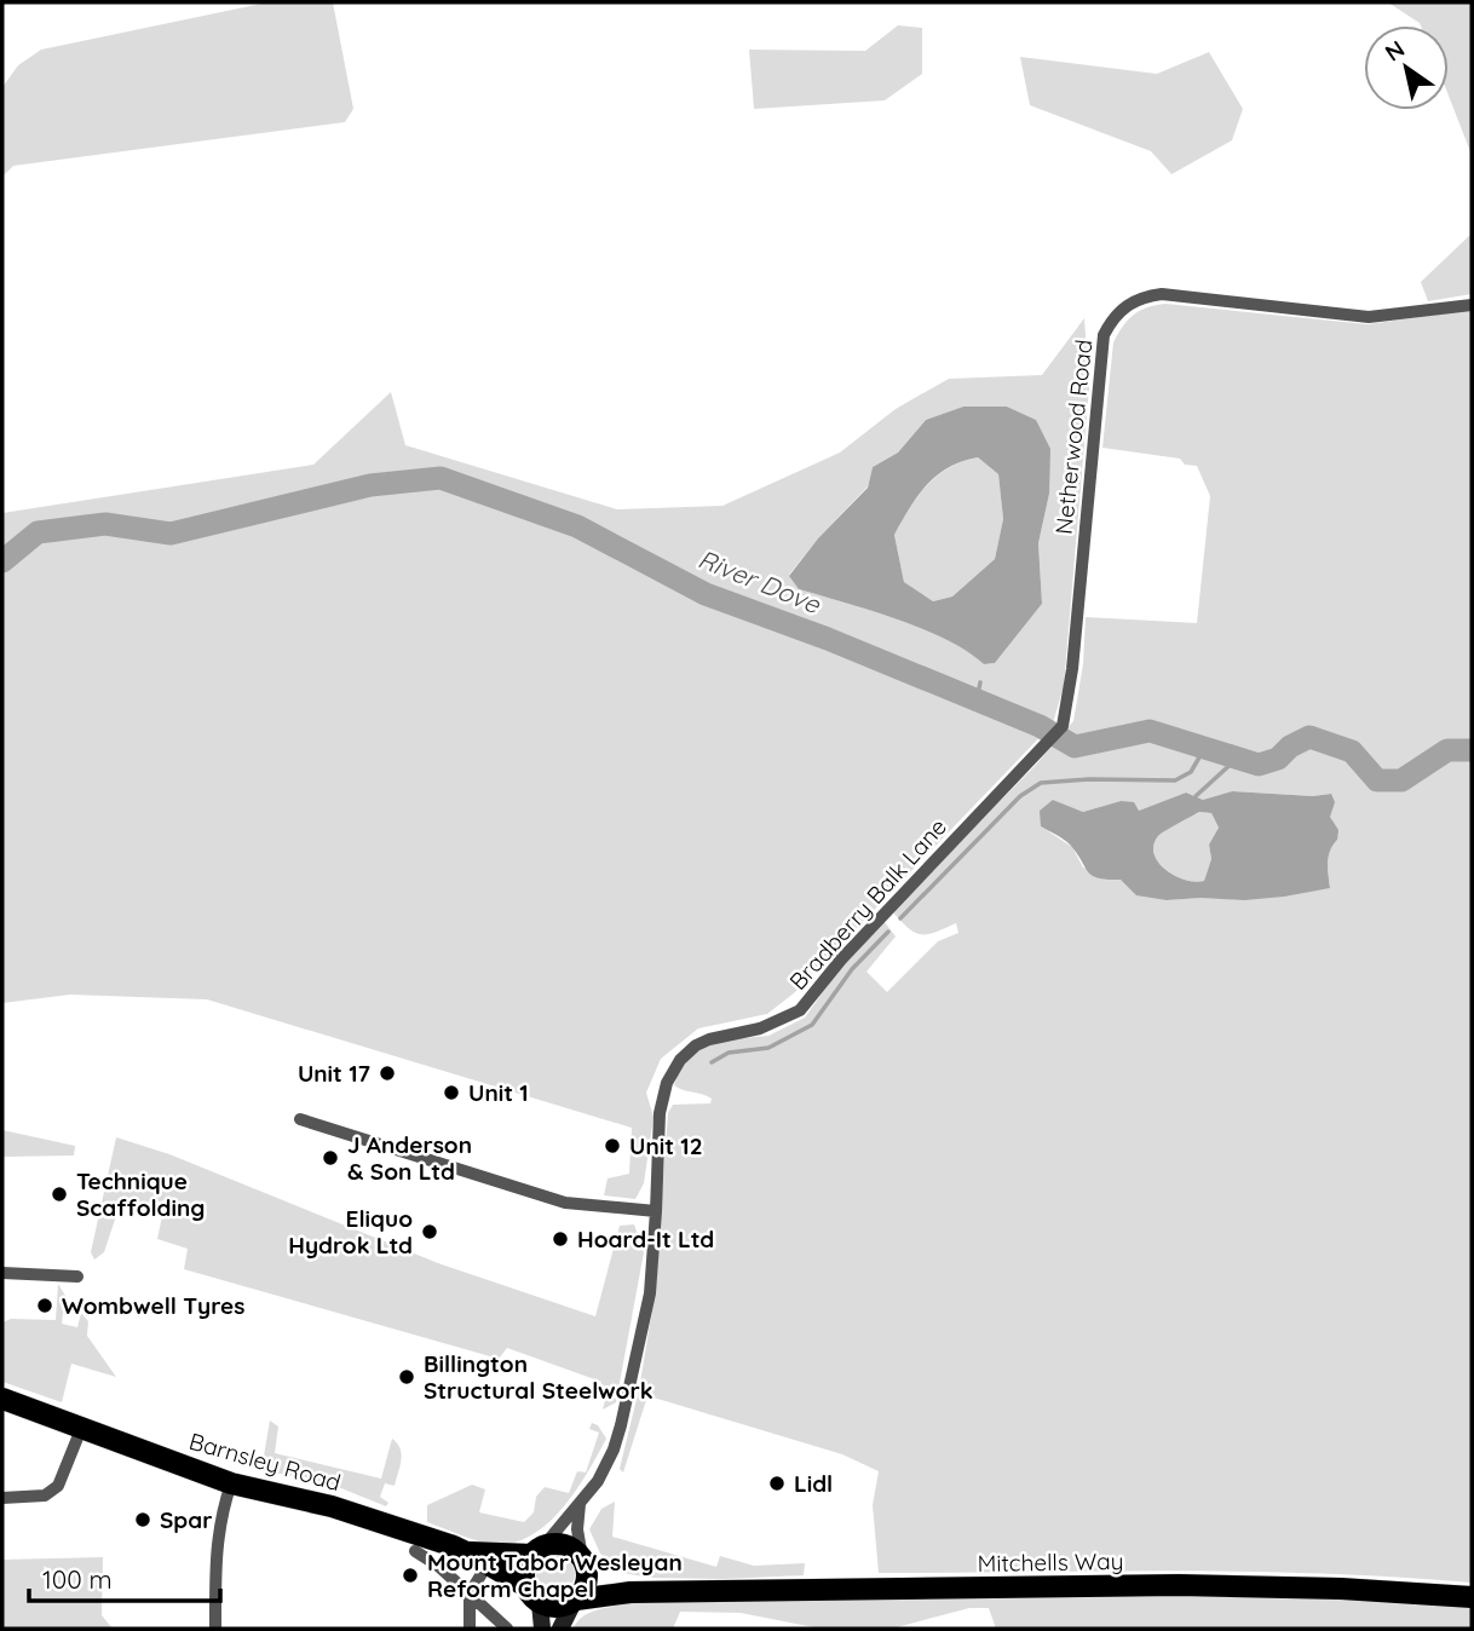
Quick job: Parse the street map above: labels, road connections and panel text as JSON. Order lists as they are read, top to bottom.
{
  "streets": {
    "main road": ["Barnsley Road", "Mitchells Way"],
    "street": ["Netherwood Road", "Bradberry Balk Lane"]
  },
  "crossings": [
    ["Netherwood Road", "Bradberry Balk Lane"],
    ["Bradberry Balk Lane", "Barnsley Road"],
    ["Bradberry Balk Lane", "Mitchells Way"],
    ["Barnsley Road", "Mitchells Way"]
  ],
  "water": ["River Dove"],
  "places": [
    "Unit 17",
    "Unit 1",
    "Unit 12",
    "J Anderson & Son Ltd",
    "Technique Scaffolding",
    "Eliquo Hydrok Ltd",
    "Hoard-It Ltd",
    "Wombwell Tyres",
    "Billington Structural Steelwork",
    "Lidl",
    "Spar",
    "Mount Tabor Wesleyan Reform Chapel"
  ],
  "scale_bar": "100 m",
  "north": "top left"
}
